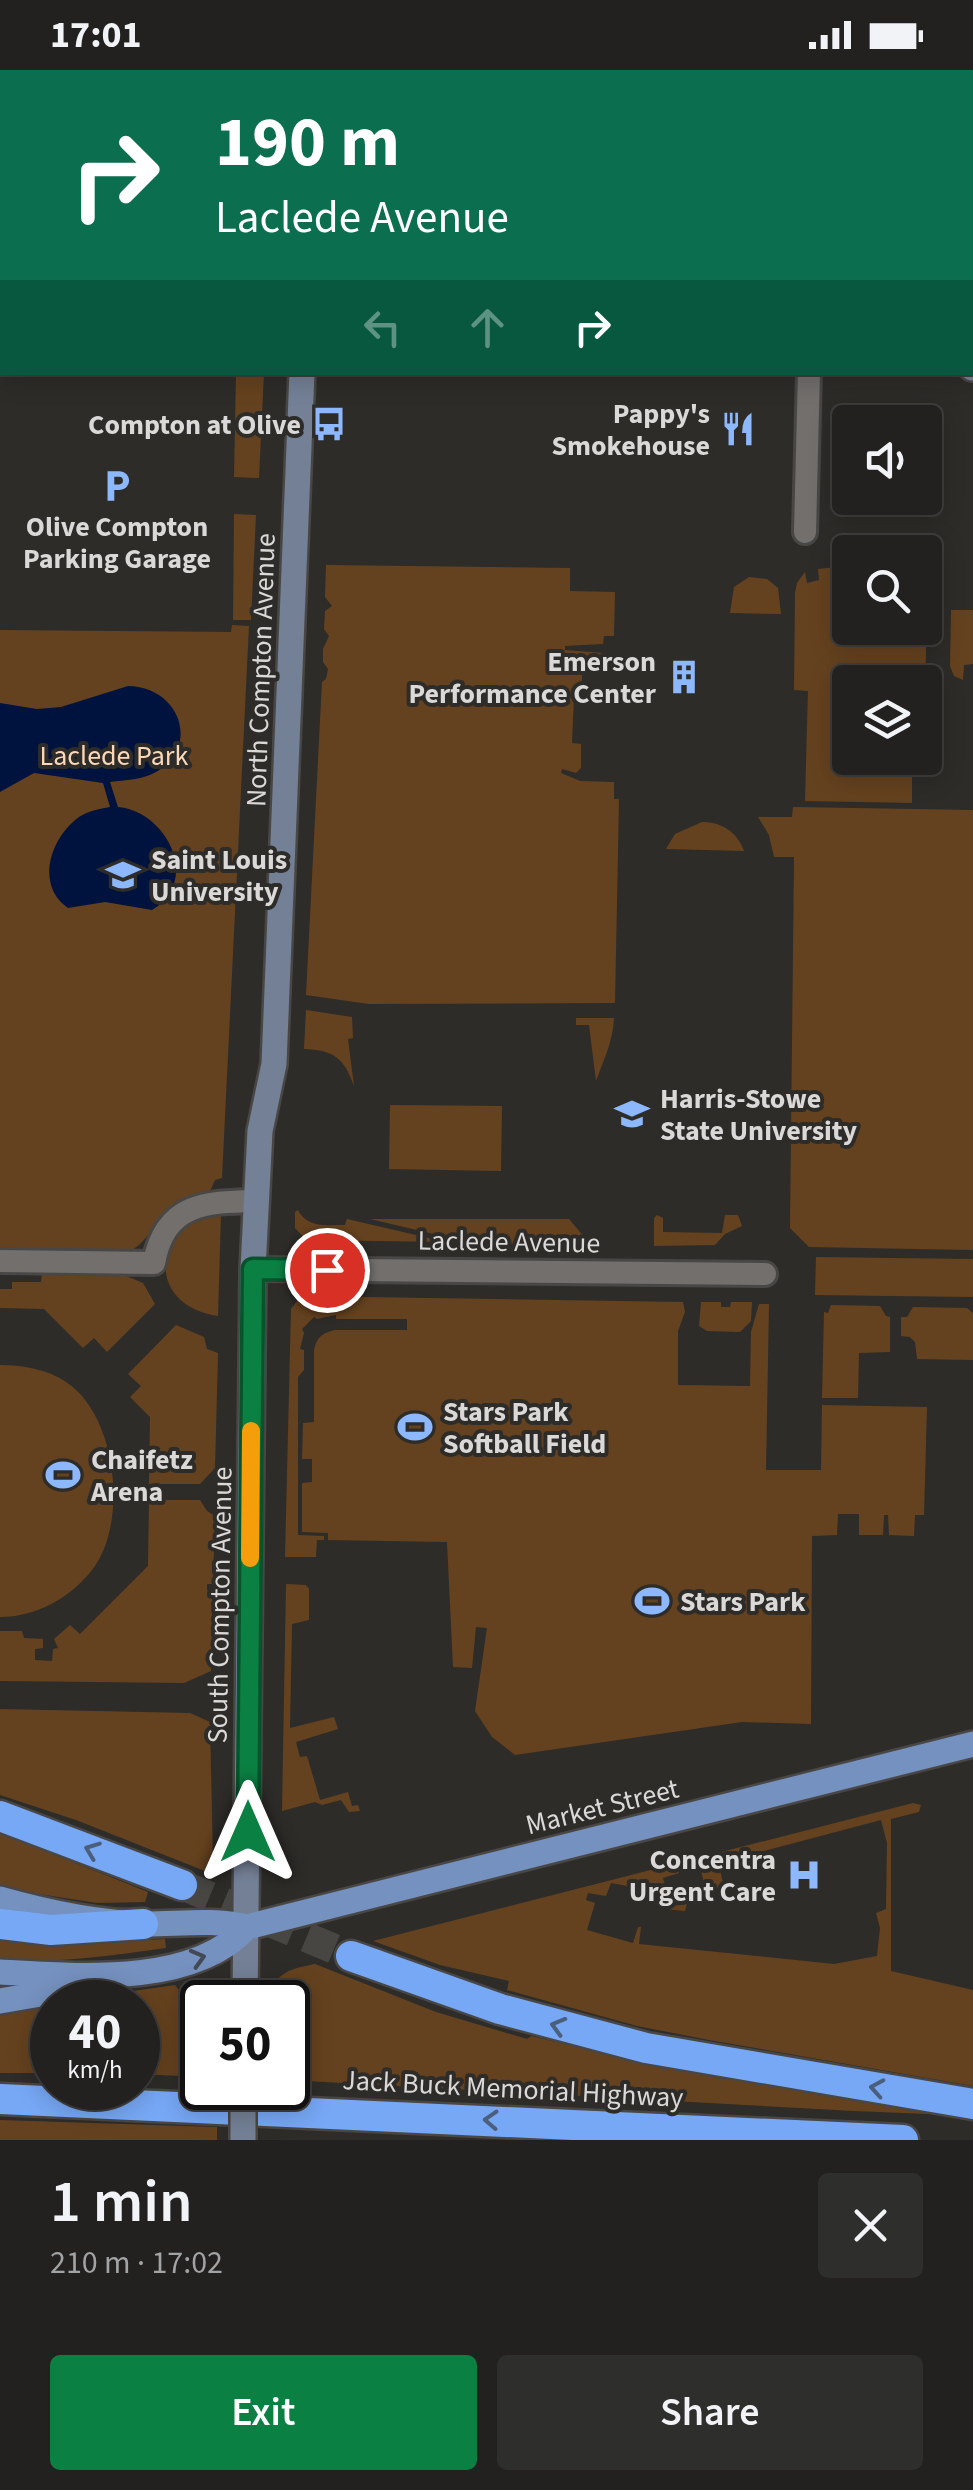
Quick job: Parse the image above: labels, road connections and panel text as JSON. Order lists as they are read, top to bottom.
{
  "streets": {
    "highway": ["Jack Buck Memorial Highway"],
    "main road": ["North Compton Avenue", "South Compton Avenue", "Market Street"],
    "street": ["Laclede Avenue"]
  },
  "crossings": [
    ["North Compton Avenue", "Laclede Avenue"],
    ["North Compton Avenue", "South Compton Avenue"],
    ["Laclede Avenue", "South Compton Avenue"],
    ["South Compton Avenue", "Market Street"]
  ],
  "parks": ["Laclede Park"],
  "places": {
    "bus stop": ["Compton at Olive"],
    "restaurant": ["Pappy's Smokehouse"],
    "parking": ["Olive Compton Parking Garage"],
    "building": ["Emerson Performance Center"],
    "school or university": ["Saint Louis University", "Harris-Stowe State University"],
    "sports": ["Stars Park Softball Field", "Chaifetz Arena", "Stars Park"],
    "hospital": ["Concentra Urgent Care"]
  },
  "page": {
    "status": "17:01",
    "turn": ["190 m", "Laclede Avenue"],
    "speed": "40 km/h",
    "limit": "50",
    "heading": ["1 min", "210 m · 17:02"],
    "buttons": ["Exit", "Share"]
  }
}
